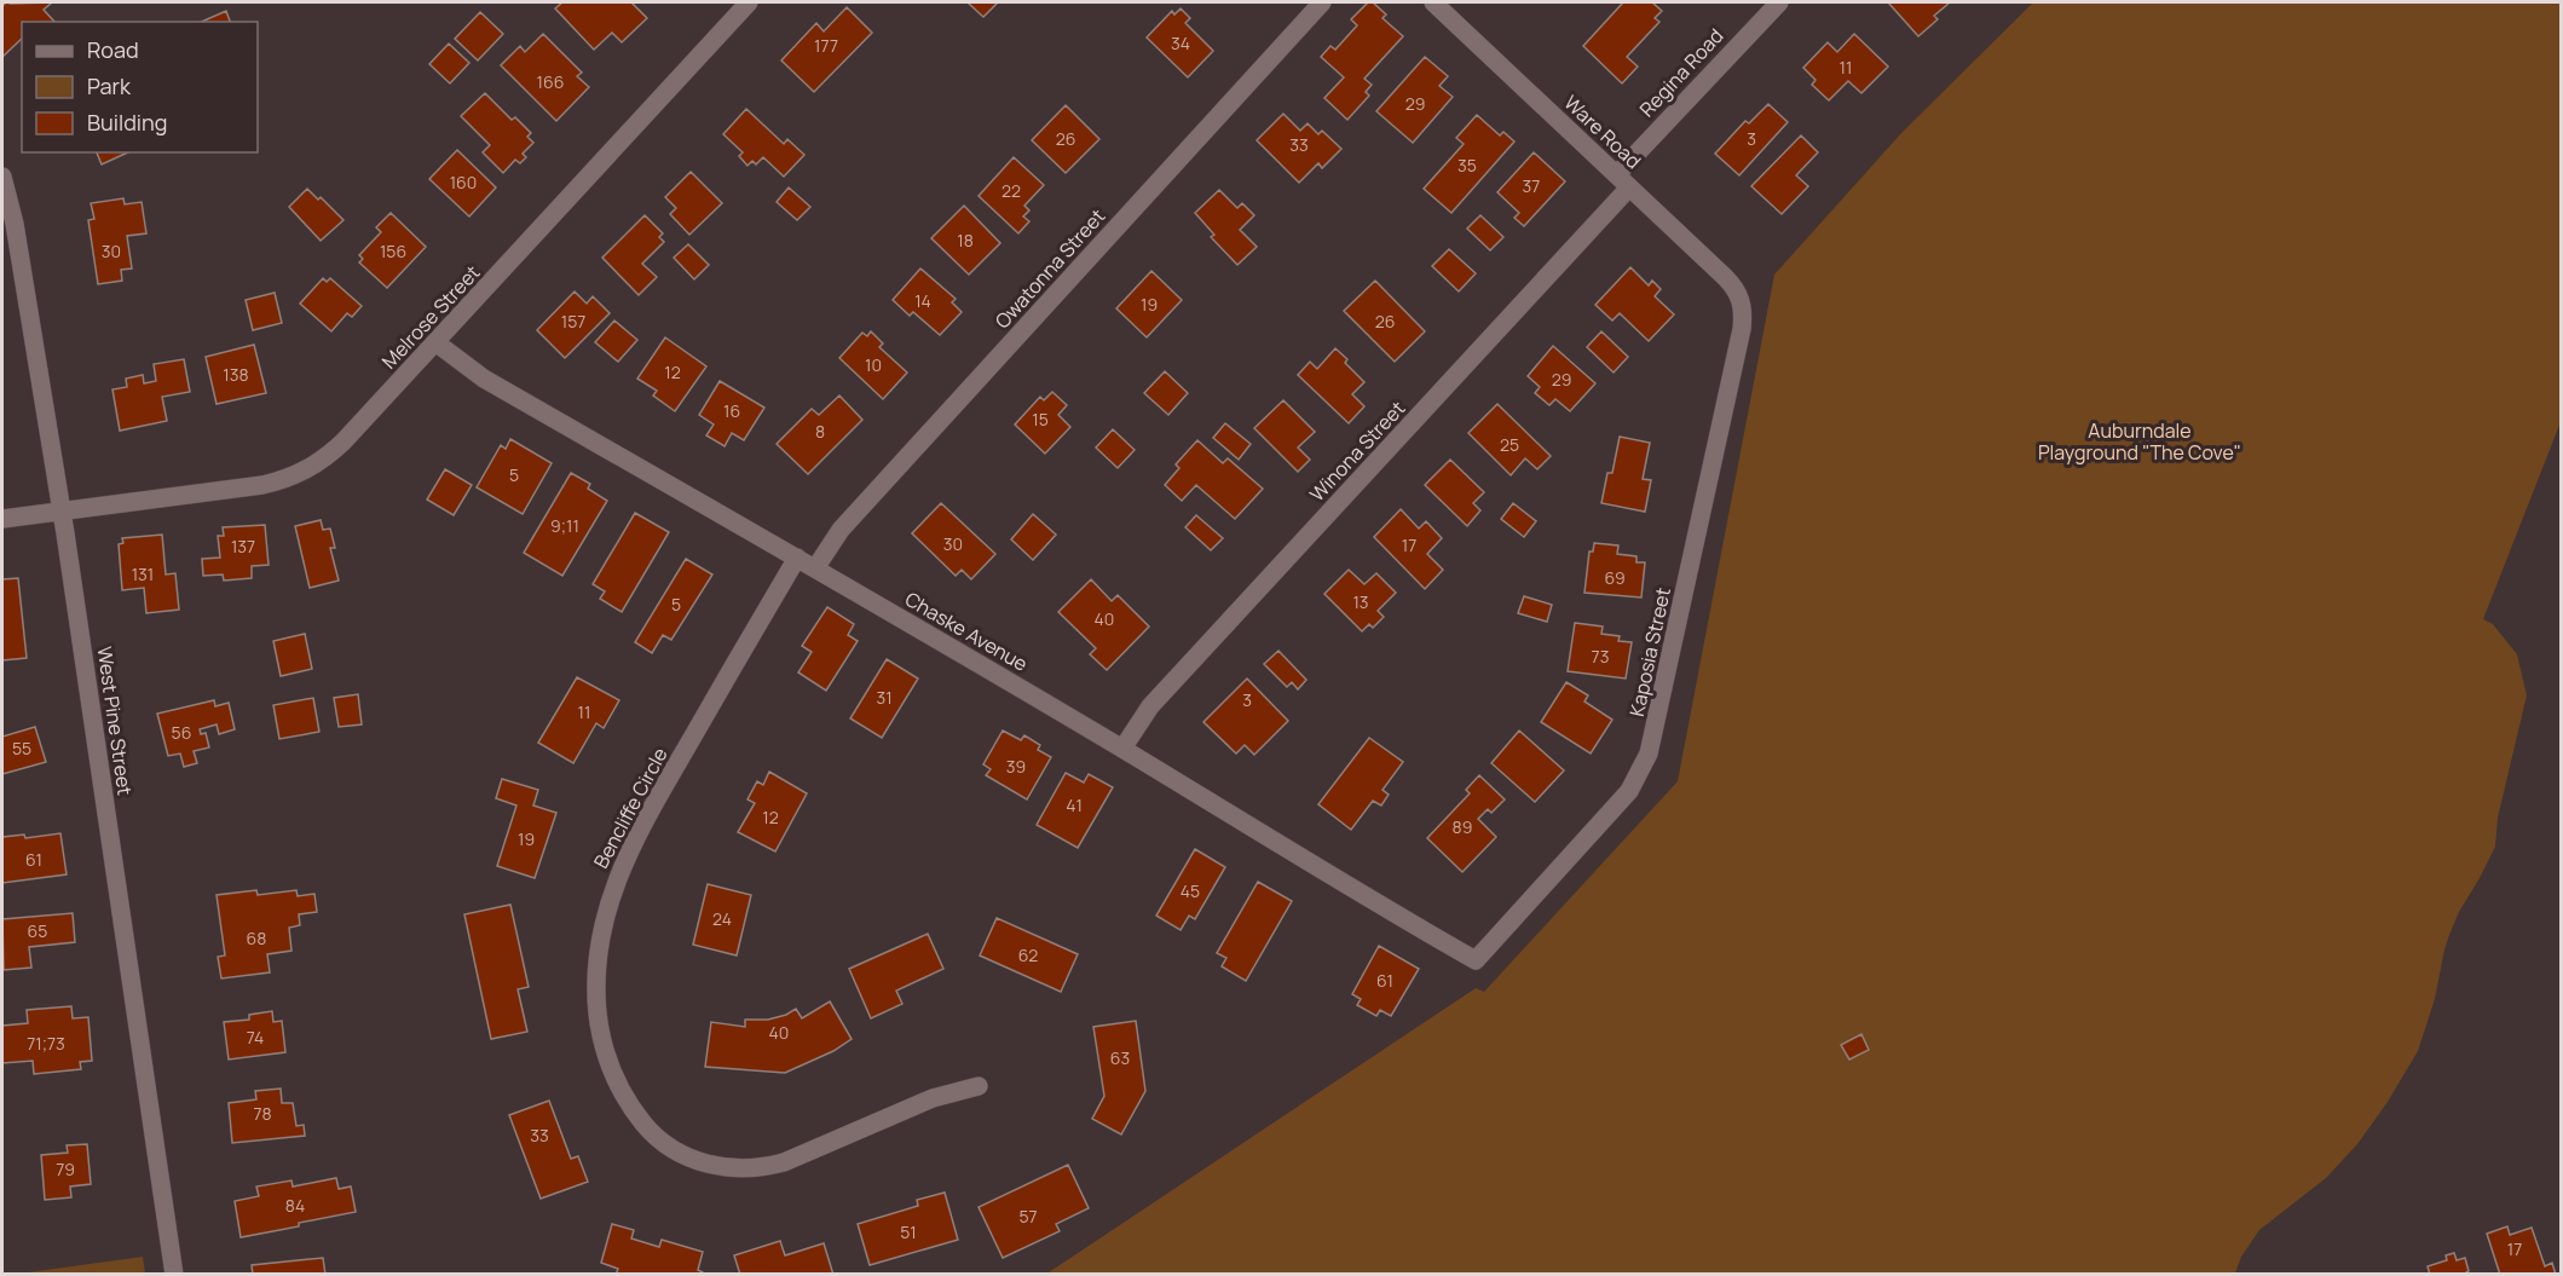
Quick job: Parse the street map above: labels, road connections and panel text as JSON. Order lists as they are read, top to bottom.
{
  "streets": {
    "street": [
      "Regina Road",
      "Ware Road",
      "Owatonna Street",
      "Melrose Street",
      "Winona Street",
      "Chaske Avenue",
      "Kaposia Street",
      "West Pine Street",
      "Bencliffe Circle"
    ]
  },
  "crossings": [
    ["Regina Road", "Ware Road"],
    ["Regina Road", "Winona Street"],
    ["Ware Road", "Winona Street"],
    ["Ware Road", "Kaposia Street"],
    ["Owatonna Street", "Chaske Avenue"],
    ["Melrose Street", "Chaske Avenue"],
    ["Melrose Street", "West Pine Street"],
    ["Winona Street", "Chaske Avenue"],
    ["Chaske Avenue", "Kaposia Street"],
    ["Chaske Avenue", "Bencliffe Circle"]
  ],
  "parks": ["Auburndale Playground \"The Cove\""],
  "house_numbers": [
    "34",
    "177",
    "11",
    "166",
    "29",
    "26",
    "3",
    "33",
    "35",
    "160",
    "37",
    "22",
    "18",
    "30",
    "156",
    "14",
    "19",
    "157",
    "26",
    "10",
    "12",
    "138",
    "29",
    "16",
    "15",
    "8",
    "25",
    "5",
    "9;11",
    "30",
    "17",
    "137",
    "131",
    "69",
    "13",
    "5",
    "40",
    "73",
    "31",
    "3",
    "11",
    "56",
    "55",
    "39",
    "41",
    "12",
    "89",
    "19",
    "61",
    "45",
    "24",
    "65",
    "68",
    "62",
    "61",
    "40",
    "74",
    "71;73",
    "63",
    "78",
    "33",
    "79",
    "84",
    "57",
    "51",
    "17"
  ],
  "legend": ["Road", "Park", "Building"]
}
